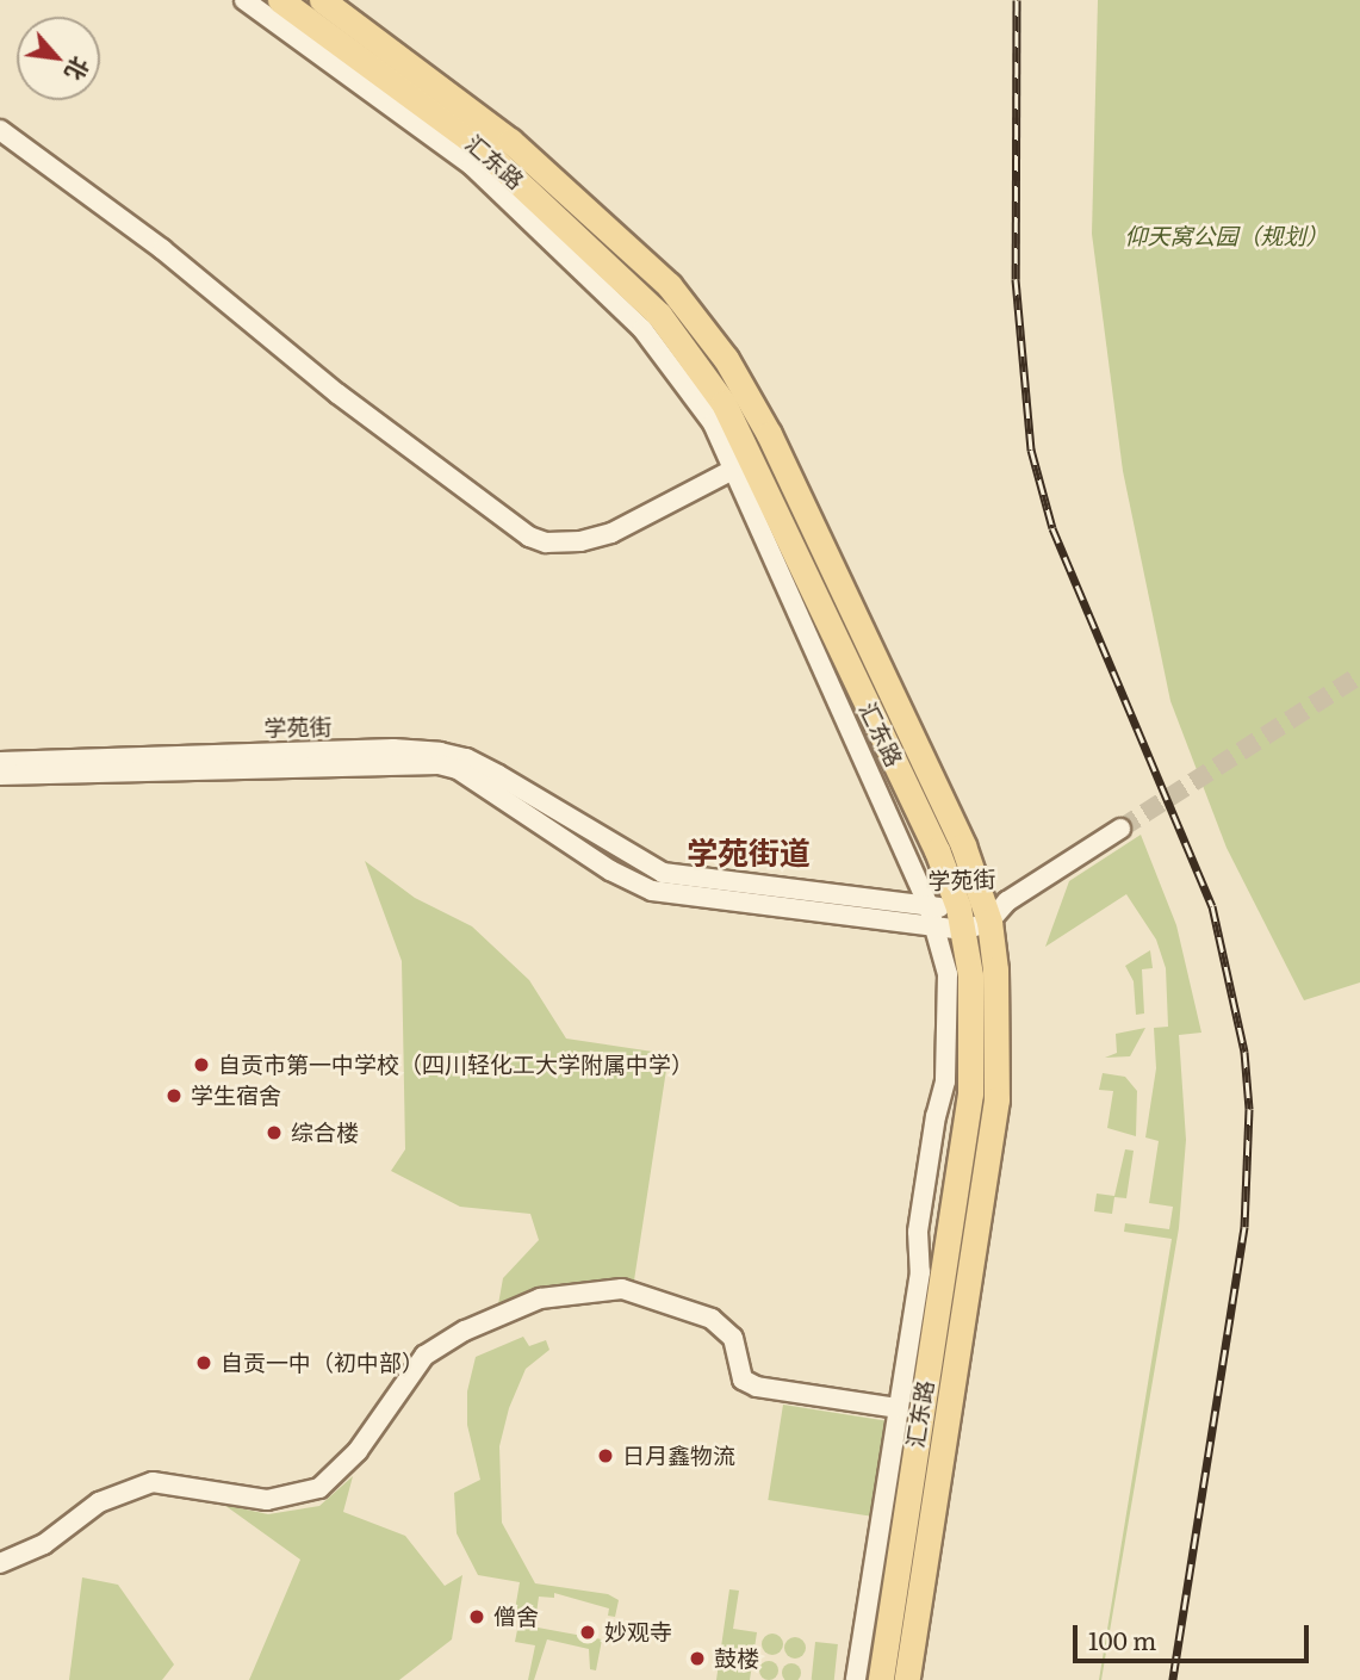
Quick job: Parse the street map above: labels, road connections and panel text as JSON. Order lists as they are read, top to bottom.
{
  "streets": {
    "main road": ["汇东路"],
    "street": ["学苑街"]
  },
  "crossings": [
    ["汇东路", "学苑街"]
  ],
  "districts": ["学苑街道"],
  "parks": ["仰天窝公园（规划）"],
  "places": [
    "自贡市第一中学校（四川轻化工大学附属中学）",
    "学生宿舍",
    "综合楼",
    "自贡一中（初中部）",
    "日月鑫物流",
    "僧舍",
    "妙观寺",
    "鼓楼"
  ],
  "scale_bar": "100 m",
  "north": "bottom right"
}
